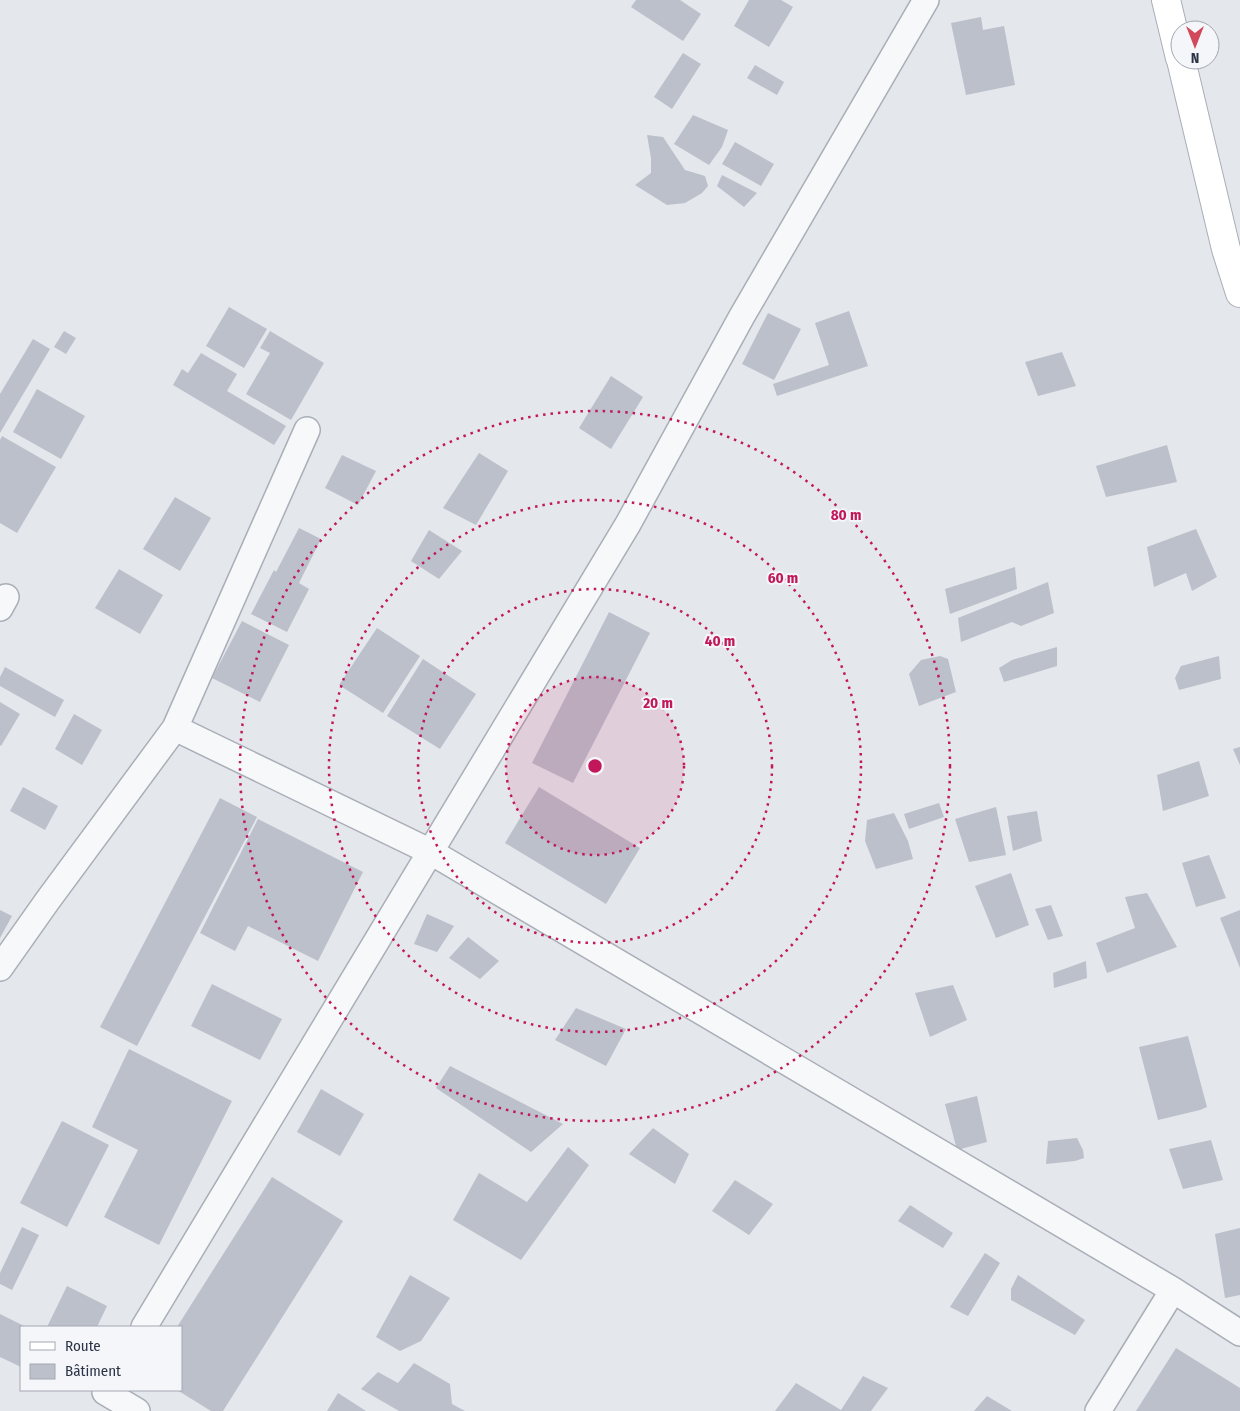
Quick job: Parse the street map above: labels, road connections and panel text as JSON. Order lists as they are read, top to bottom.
{
  "legend": ["Route", "Bâtiment"],
  "north": "bottom",
  "rings": [
    "80 m",
    "60 m",
    "40 m",
    "20 m"
  ]
}
